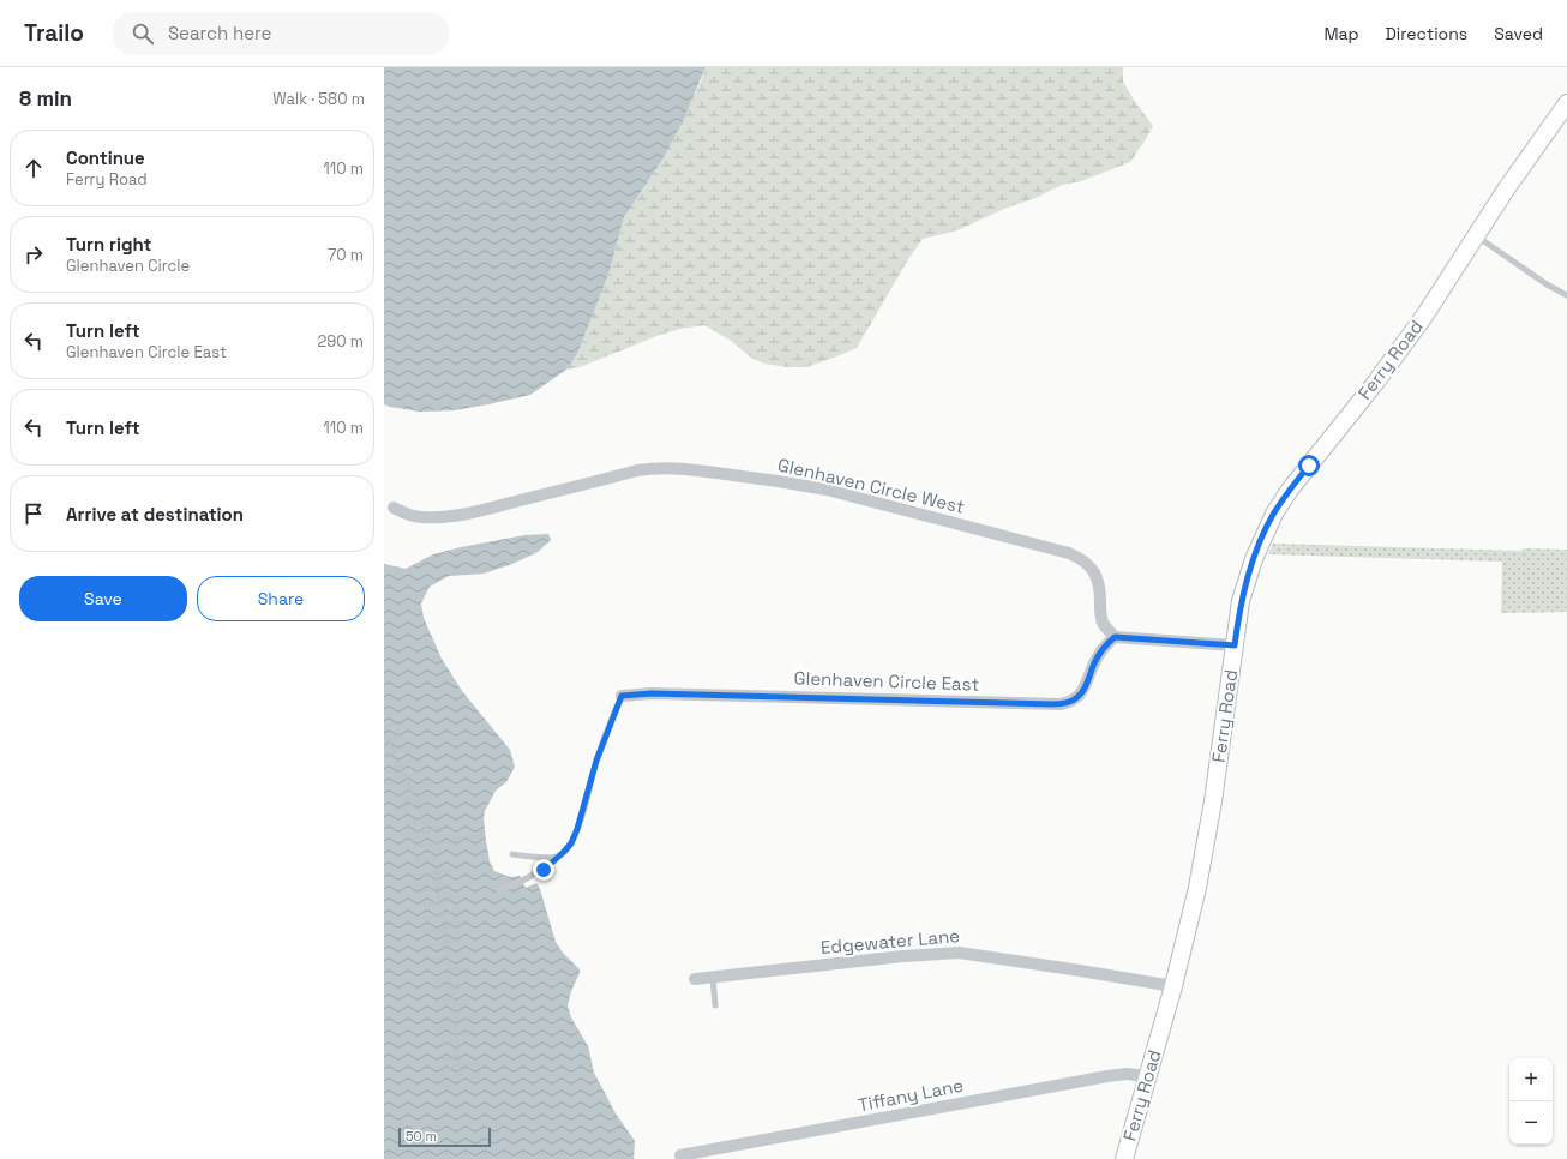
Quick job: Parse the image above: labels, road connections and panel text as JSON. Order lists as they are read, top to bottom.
{
  "streets": {
    "main road": ["Ferry Road"],
    "street": [
      "Glenhaven Circle West",
      "Glenhaven Circle East",
      "Edgewater Lane",
      "Tiffany Lane"
    ]
  },
  "crossings": [
    ["Ferry Road", "Edgewater Lane"],
    ["Ferry Road", "Tiffany Lane"],
    ["Glenhaven Circle West", "Glenhaven Circle East"]
  ],
  "scale_bar": "50 m",
  "page": {
    "header": "Trailo",
    "search": "Search here",
    "nav": ["Map", "Directions", "Saved"],
    "heading": ["8 min", "Walk · 580 m"],
    "list": [
      ["Continue", "Ferry Road", "110 m"],
      ["Turn right", "Glenhaven Circle", "70 m"],
      ["Turn left", "Glenhaven Circle East", "290 m"],
      ["Turn left", "110 m"],
      "Arrive at destination"
    ],
    "buttons": ["Save", "Share"],
    "map_buttons": ["+", "−"],
    "scale": "50 m"
  }
}
